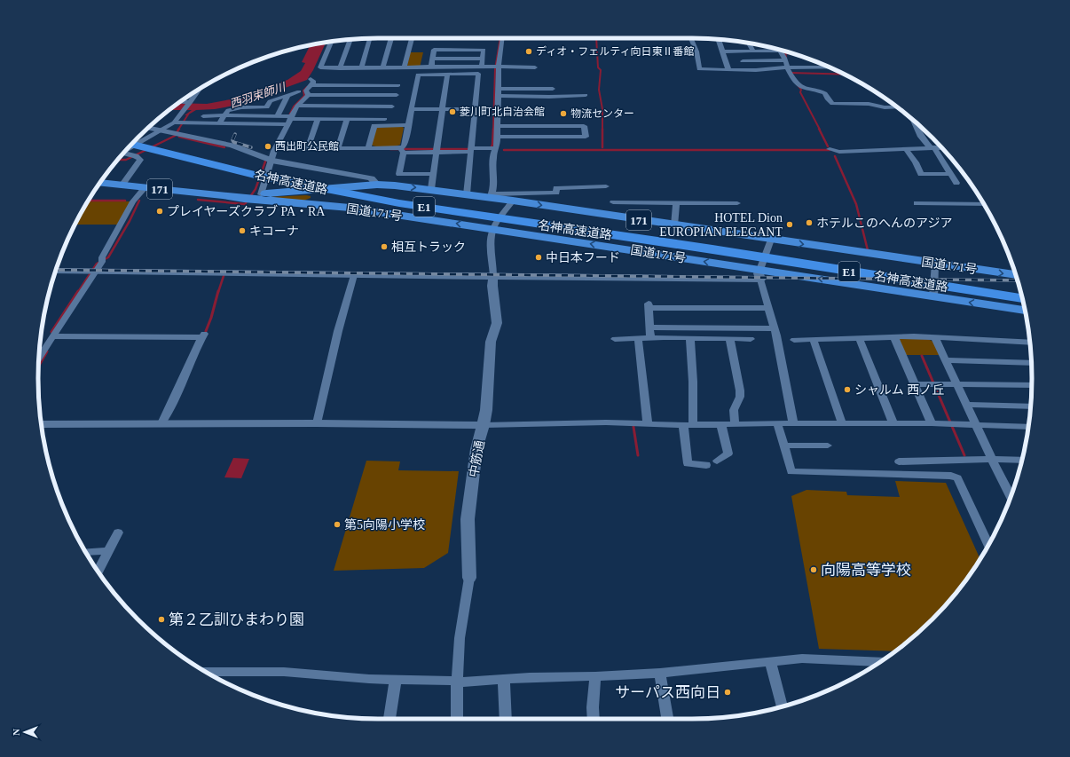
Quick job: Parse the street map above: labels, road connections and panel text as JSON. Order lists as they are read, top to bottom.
{
  "streets": {
    "highway": [
      "名神高速道路",
      "171",
      "E1",
      "国道171号"
    ],
    "street": ["中筋通"]
  },
  "crossings": [
    ["名神高速道路", "国道171号"],
    ["名神高速道路", "中筋通"],
    ["国道171号", "中筋通"]
  ],
  "water": ["西羽束師川"],
  "places": [
    "ディオ・フェルティ向日東Ⅱ番館",
    "菱川町北自治会館",
    "物流センター",
    "西出町公民館",
    "プレイヤーズクラブ PA・RA",
    "ホテルこのへんのアジア",
    "HOTEL Dion EUROPIAN ELEGANT",
    "キコーナ",
    "相互トラック",
    "中日本フード",
    "シャルム 西ノ丘",
    "第5向陽小学校",
    "向陽高等学校",
    "第２乙訓ひまわり園",
    "サーパス西向日"
  ],
  "north": "left"
}
